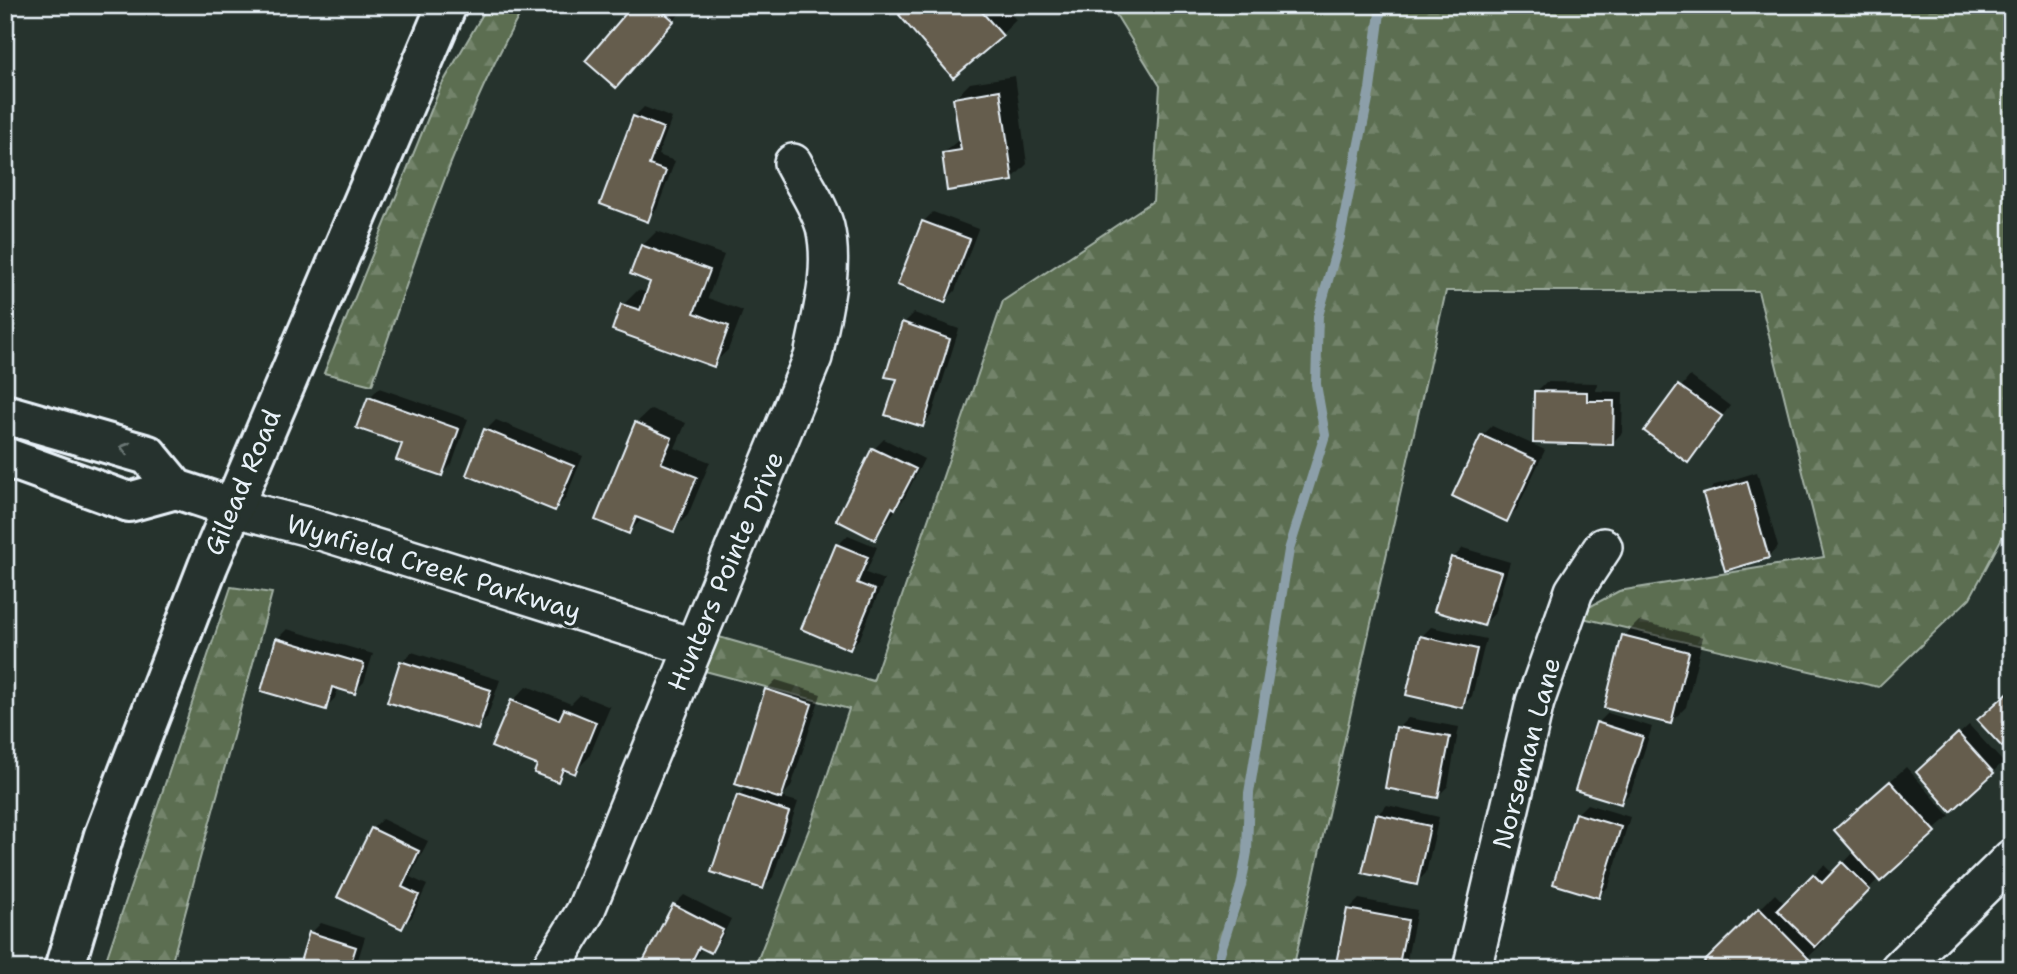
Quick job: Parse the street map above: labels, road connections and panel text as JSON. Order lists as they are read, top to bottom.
{
  "streets": {
    "main road": ["Gilead Road", "Wynfield Creek Parkway"],
    "street": ["Hunters Pointe Drive", "Norseman Lane"]
  },
  "crossings": [
    ["Gilead Road", "Wynfield Creek Parkway"],
    ["Wynfield Creek Parkway", "Hunters Pointe Drive"]
  ]
}
